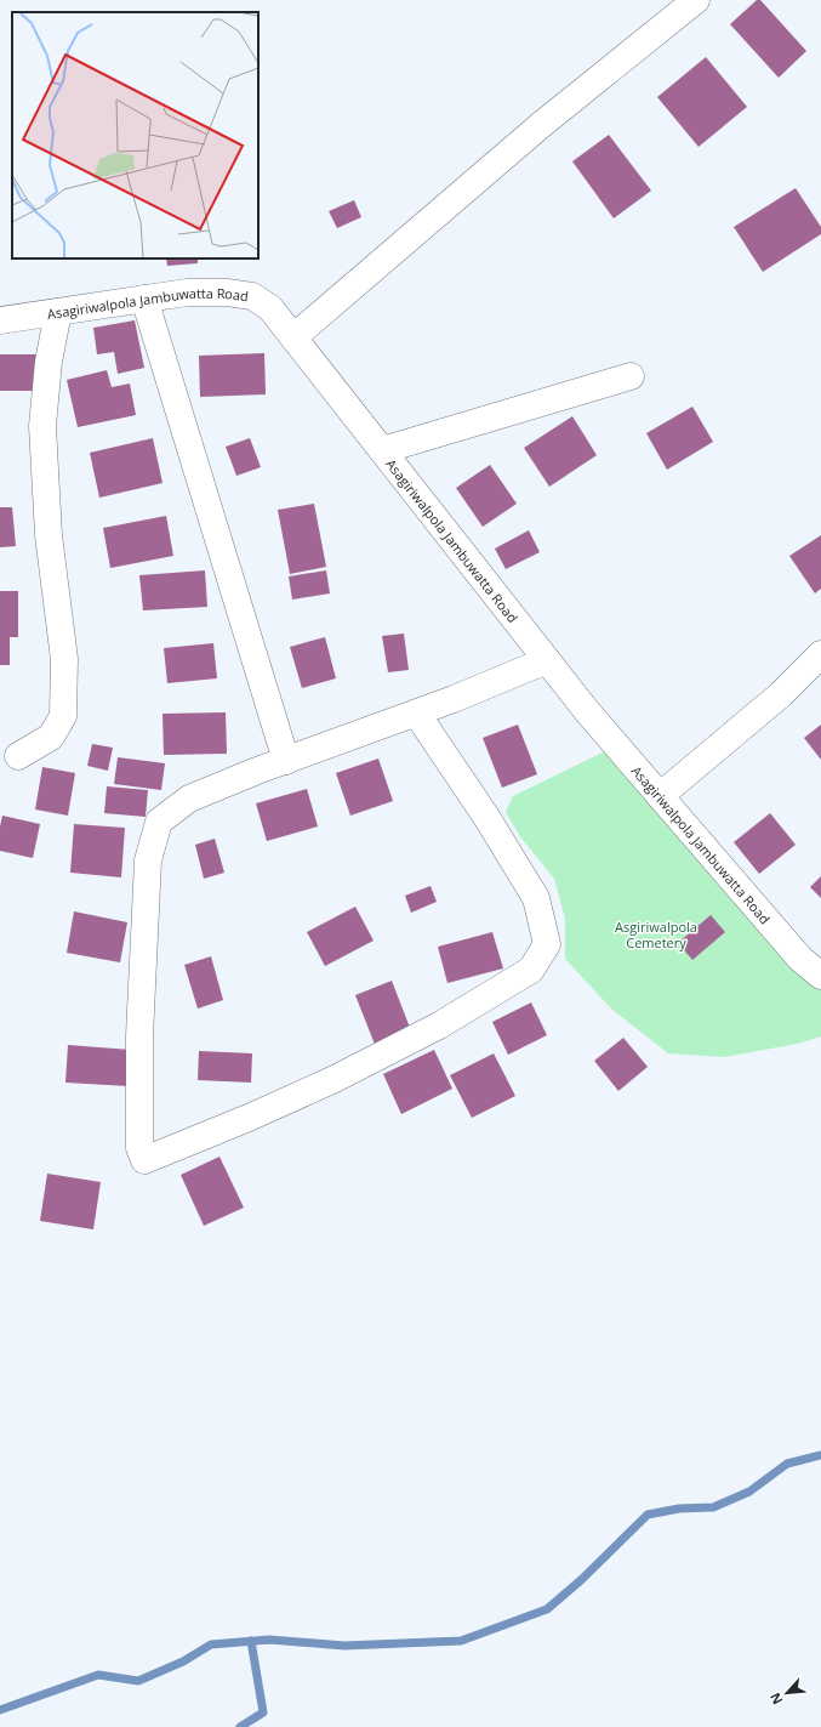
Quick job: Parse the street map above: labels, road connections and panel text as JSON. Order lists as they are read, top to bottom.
{
  "streets": {
    "street": ["Asagiriwalpola Jambuwatta Road"]
  },
  "parks": ["Asgiriwalpola Cemetery"],
  "north": "bottom left"
}
